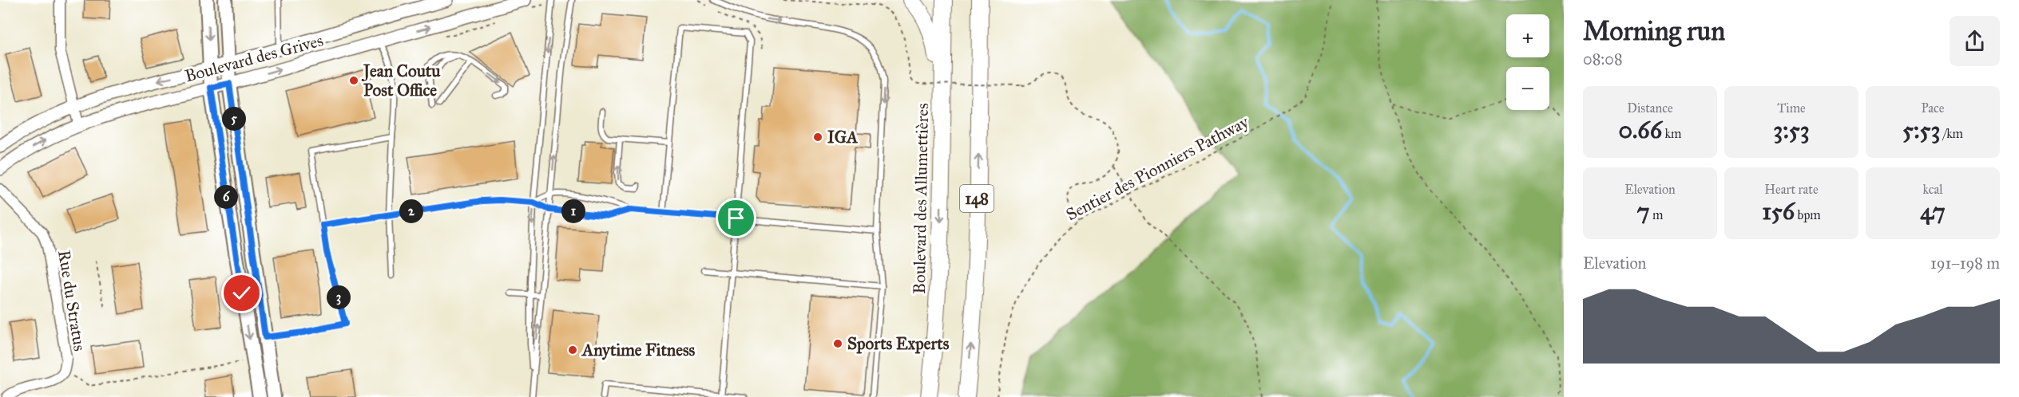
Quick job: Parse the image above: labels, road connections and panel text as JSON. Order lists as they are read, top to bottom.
{
  "streets": {
    "highway": ["Boulevard des Allumettières", "148"],
    "street": ["Boulevard des Grives", "Rue du Stratus"],
    "path": ["Sentier des Pionniers Pathway"]
  },
  "places": [
    "Jean Coutu Post Office",
    "IGA",
    "Sports Experts",
    "Anytime Fitness"
  ],
  "page": {
    "heading": ["Morning run", "08:08"],
    "map_buttons": ["+", "−"],
    "stats": [
      ["Distance", "0.66 km"],
      ["Time", "3:53"],
      ["Pace", "5:53 /km"],
      ["Elevation", "7 m"],
      ["Heart rate", "156 bpm"],
      ["kcal", "47"]
    ],
    "pins": [
      "5",
      "6",
      "1",
      "2",
      "3"
    ],
    "chart": ["Elevation", "191–198 m"]
  }
}
